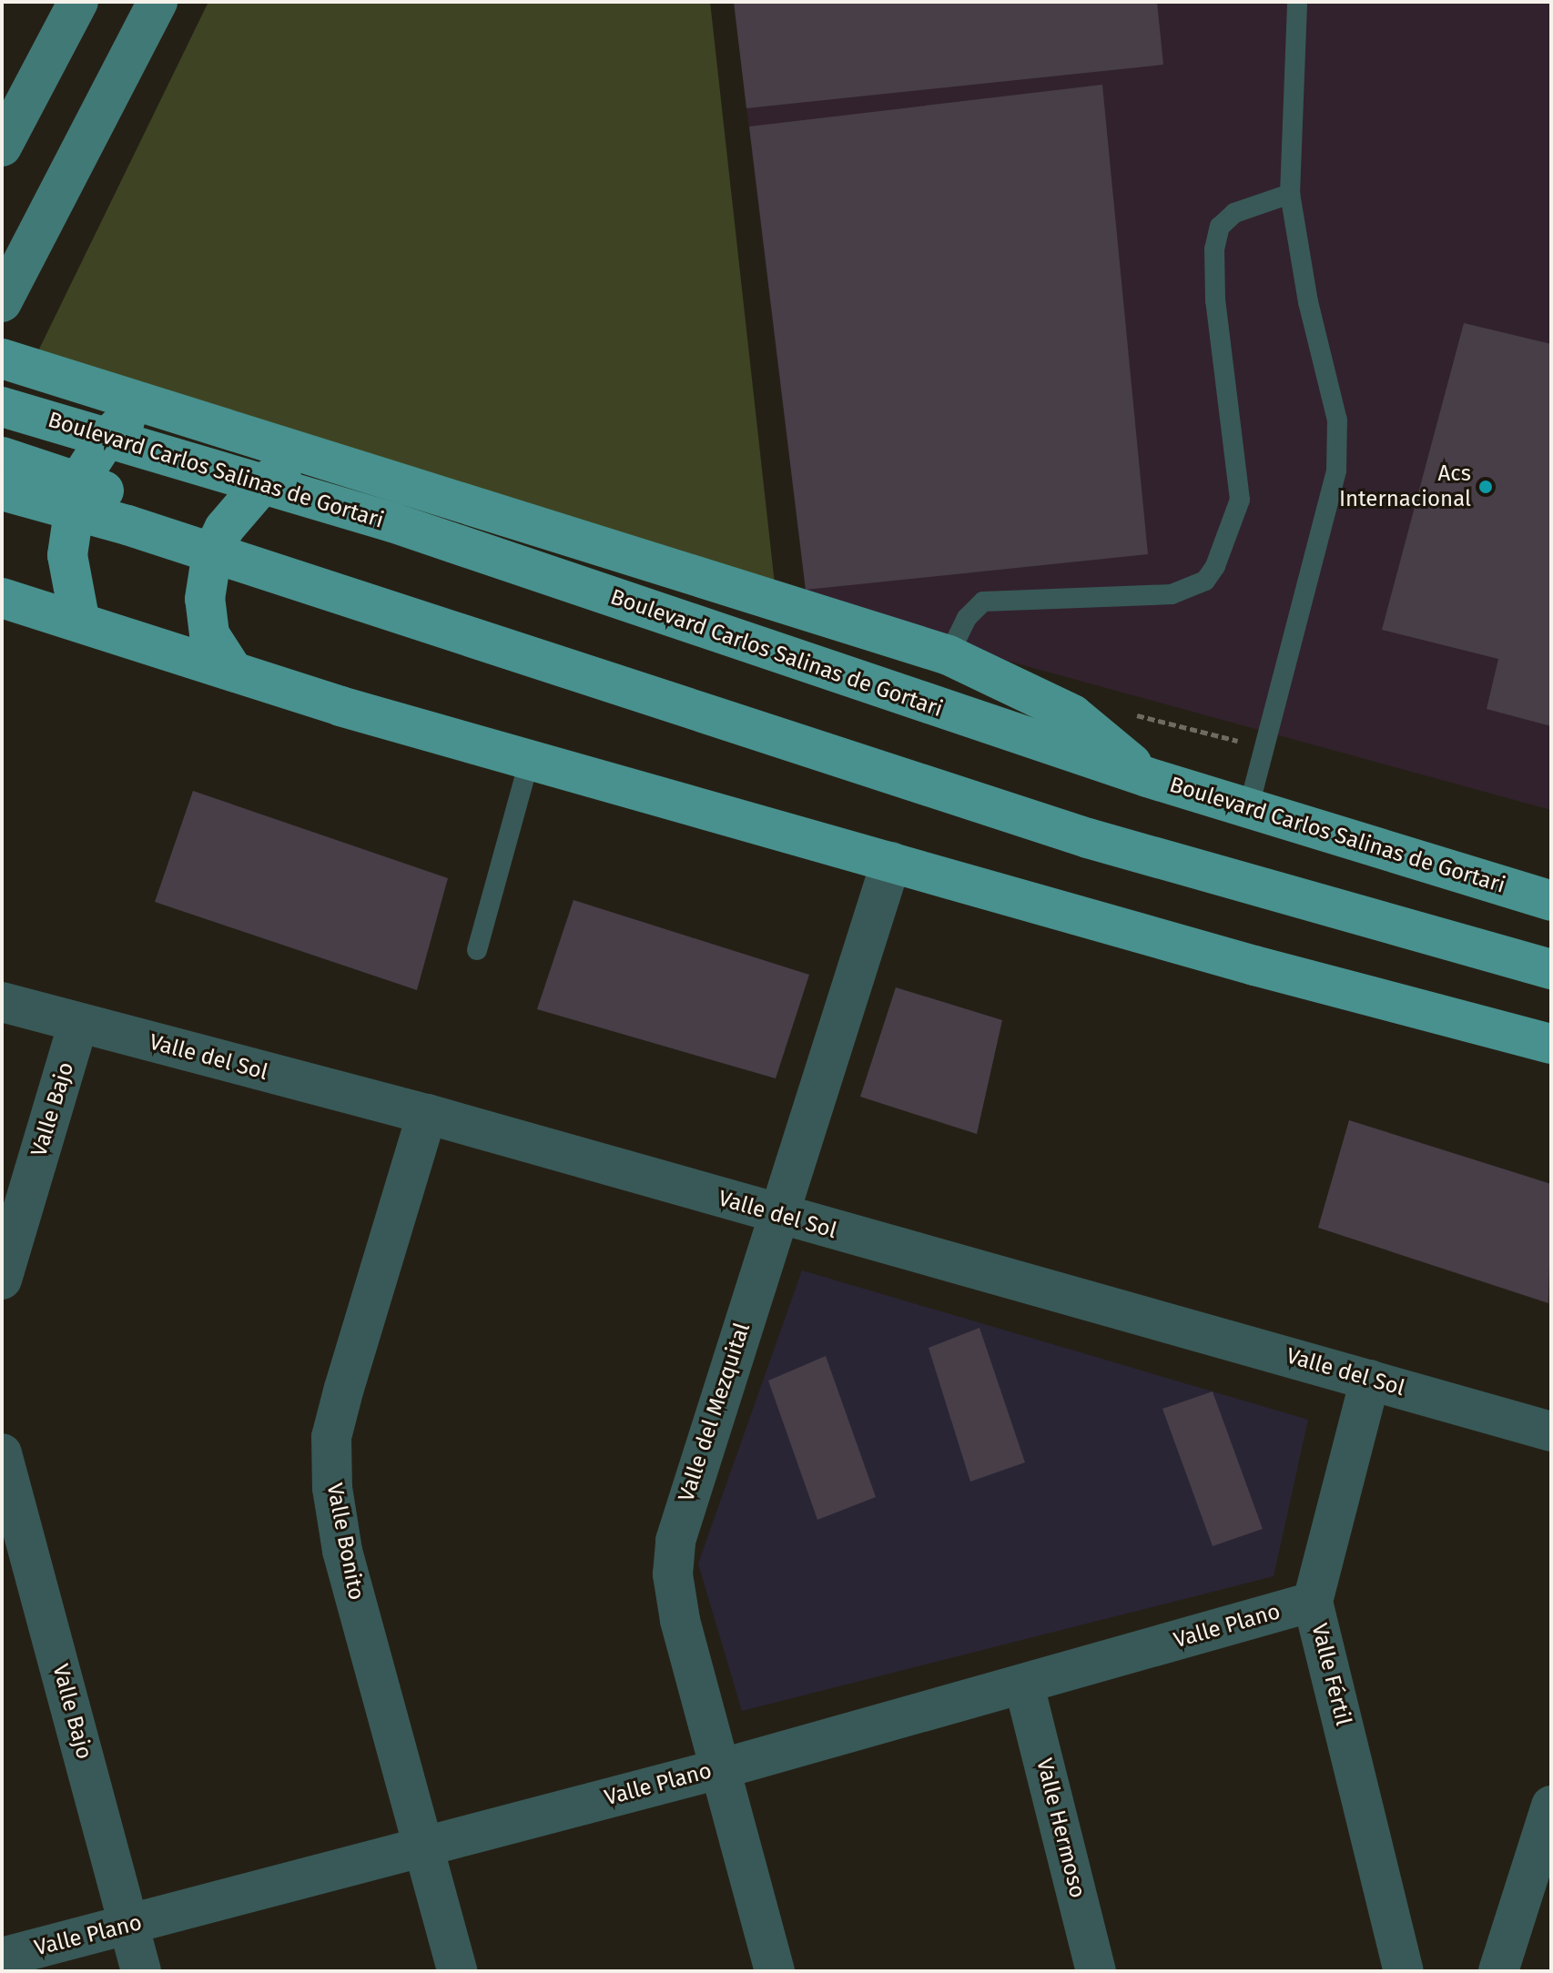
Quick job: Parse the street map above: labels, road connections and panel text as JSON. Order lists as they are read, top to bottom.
{
  "streets": {
    "main road": ["Boulevard Carlos Salinas de Gortari"],
    "street": [
      "Valle del Sol",
      "Valle Bajo",
      "Valle del Mezquital",
      "Valle Bonito",
      "Valle Plano",
      "Valle Fértil",
      "Valle Hermoso"
    ]
  },
  "crossings": [
    ["Valle del Sol", "Valle Bajo"],
    ["Valle del Sol", "Valle del Mezquital"],
    ["Valle del Sol", "Valle Bonito"],
    ["Valle del Sol", "Valle Fértil"],
    ["Valle Bajo", "Valle Plano"],
    ["Valle del Mezquital", "Valle Plano"],
    ["Valle Bonito", "Valle Plano"],
    ["Valle Plano", "Valle Fértil"],
    ["Valle Plano", "Valle Hermoso"]
  ],
  "places": ["Acs Internacional"]
}
